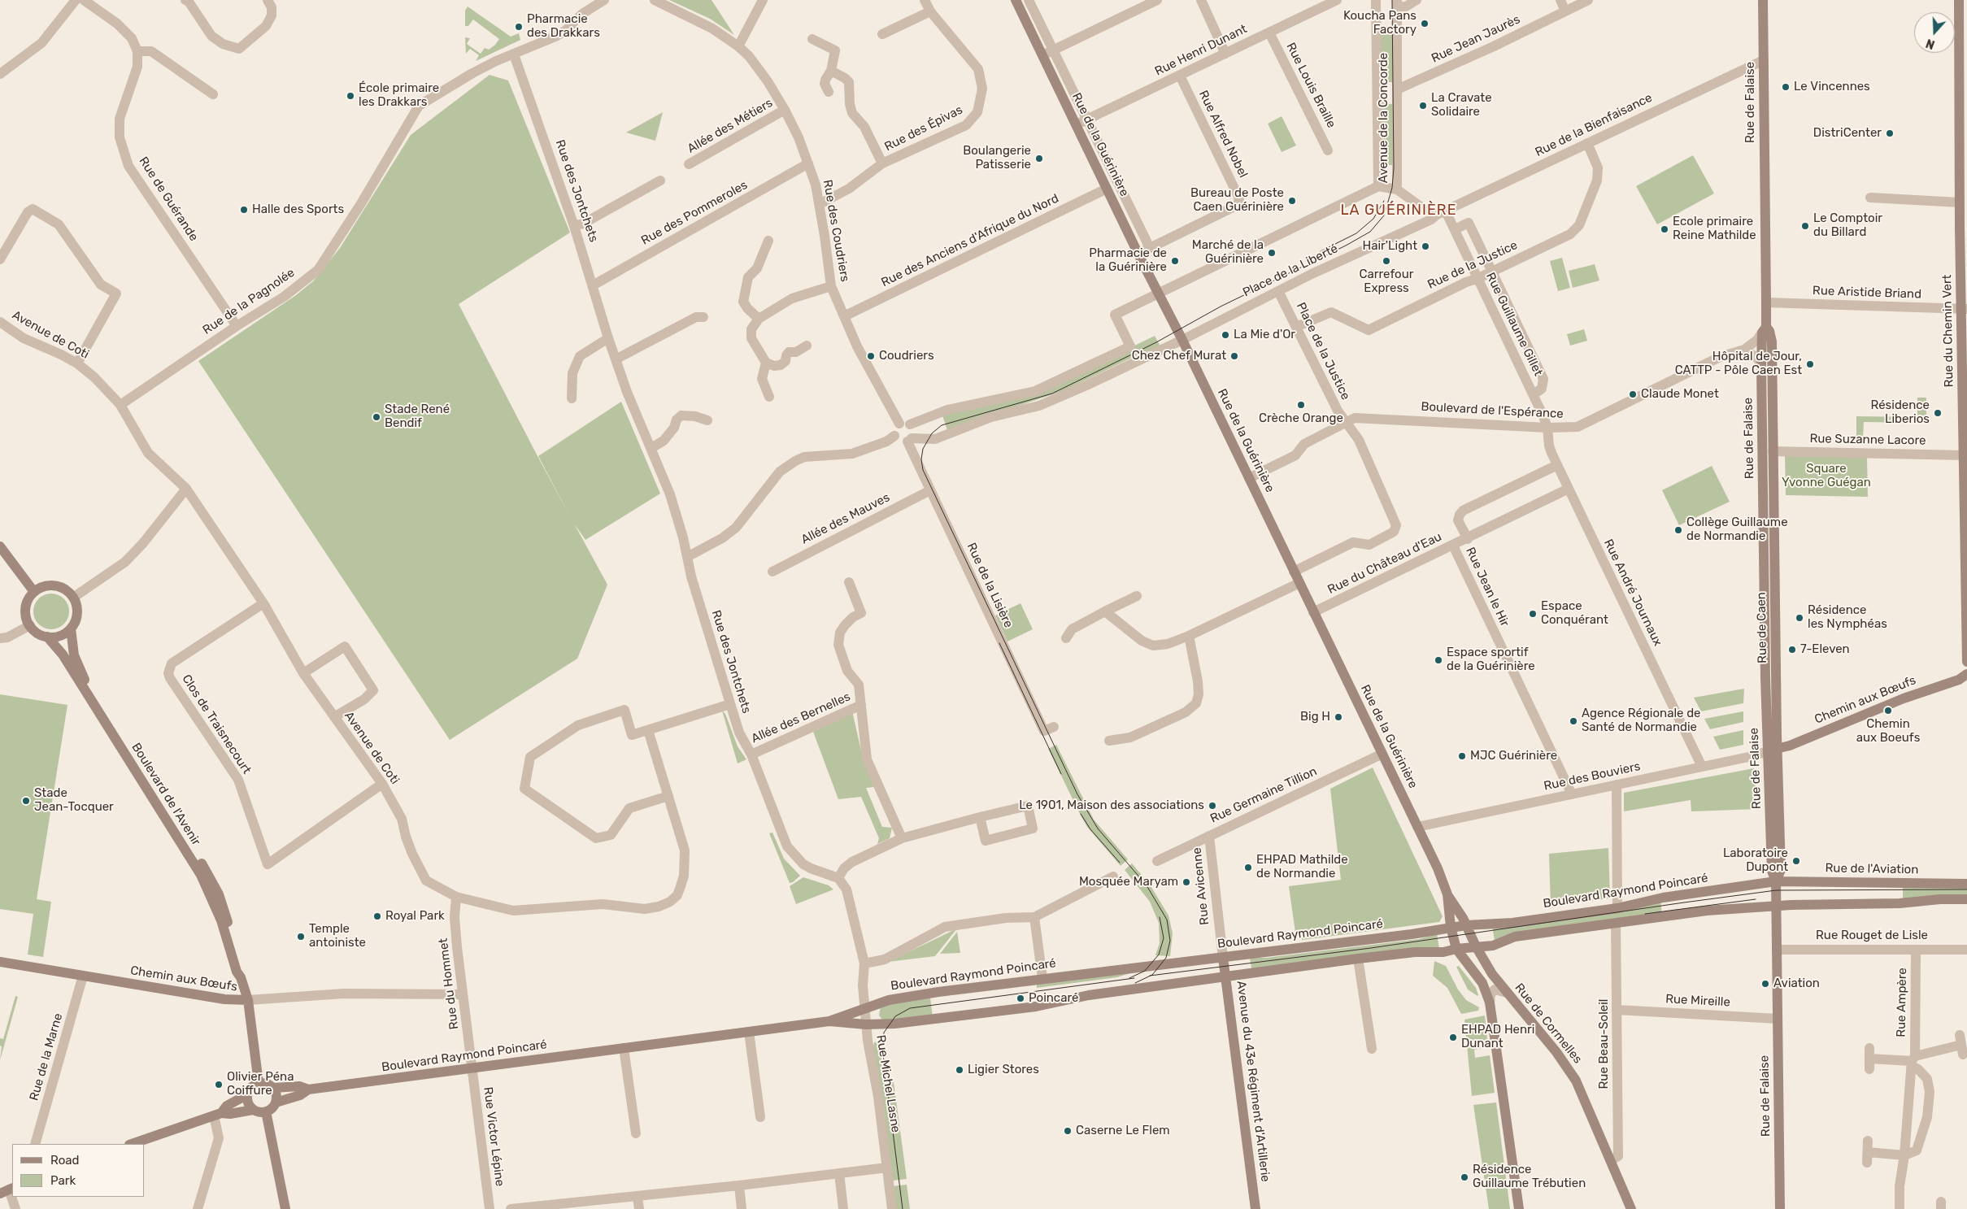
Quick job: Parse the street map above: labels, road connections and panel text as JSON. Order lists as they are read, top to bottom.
{
  "streets": {
    "main road": [
      "Rue de Falaise",
      "Rue de la Guérinière",
      "Rue du Chemin Vert",
      "Rue de Caen",
      "Chemin aux Bœufs",
      "Boulevard de l'Avenir",
      "Rue de l'Aviation",
      "Boulevard Raymond Poincaré",
      "Rue de Cormelles",
      "Avenue du 43e Régiment d'Artillerie"
    ],
    "street": [
      "Rue Jean Jaurès",
      "Rue Henri Dunant",
      "Rue Louis Braille",
      "Avenue de la Concorde",
      "Rue de la Bienfaisance",
      "Allée des Métiers",
      "Rue des Épivas",
      "Rue Alfred Nobel",
      "Rue des Jontchets",
      "Rue de Guérande",
      "Rue des Pommeroles",
      "Rue des Coudriers",
      "Rue des Anciens d'Afrique du Nord",
      "Rue de la Justice",
      "Place de la Liberté",
      "Rue Aristide Briand",
      "Rue de la Pagnolée",
      "Rue Guillaume Gillet",
      "Avenue de Coti",
      "Place de la Justice",
      "Boulevard de l'Espérance",
      "Rue Suzanne Lacore",
      "Allée des Mauves",
      "Rue du Château d'Eau",
      "Rue de la Lisière",
      "Rue Jean le Hir",
      "Rue André Journaux",
      "Allée des Bernelles",
      "Clos de Traisnecourt",
      "Rue des Bouviers",
      "Rue Germaine Tillion",
      "Rue Avicenne",
      "Rue Rouget de Lisle",
      "Rue du Hommet",
      "Rue Mireille",
      "Rue Ampère",
      "Rue Beau-Soleil",
      "Rue de la Marne",
      "Rue Michel Lasne",
      "Rue Victor Lépine"
    ]
  },
  "crossings": [
    ["Rue Jean Jaurès", "Avenue de la Concorde"],
    ["Rue Henri Dunant", "Rue Louis Braille"],
    ["Rue Henri Dunant", "Rue Alfred Nobel"],
    ["Rue Henri Dunant", "Rue de la Guérinière"],
    ["Rue de Falaise", "Rue de la Bienfaisance"],
    ["Rue de Falaise", "Rue Aristide Briand"],
    ["Rue de Falaise", "Boulevard de l'Espérance"],
    ["Rue de Falaise", "Rue de Caen"],
    ["Rue de Falaise", "Chemin aux Bœufs"],
    ["Rue de Falaise", "Rue des Bouviers"],
    ["Rue de Falaise", "Rue de l'Aviation"],
    ["Rue de Falaise", "Boulevard Raymond Poincaré"],
    ["Rue de Falaise", "Rue Rouget de Lisle"],
    ["Rue de Falaise", "Rue Mireille"],
    ["Avenue de la Concorde", "Rue de la Bienfaisance"],
    ["Avenue de la Concorde", "Place de la Liberté"],
    ["Avenue de la Concorde", "Rue Guillaume Gillet"],
    ["Rue de la Bienfaisance", "Rue de la Justice"],
    ["Rue de la Bienfaisance", "Place de la Liberté"],
    ["Rue de la Bienfaisance", "Rue Guillaume Gillet"],
    ["Allée des Métiers", "Rue des Coudriers"],
    ["Rue des Épivas", "Rue des Coudriers"],
    ["Rue de la Guérinière", "Rue des Anciens d'Afrique du Nord"],
    ["Rue de la Guérinière", "Place de la Liberté"],
    ["Rue de la Guérinière", "Place de la Justice"],
    ["Rue de la Guérinière", "Rue du Château d'Eau"],
    ["Rue de la Guérinière", "Rue des Bouviers"],
    ["Rue de la Guérinière", "Rue Germaine Tillion"],
    ["Rue de la Guérinière", "Boulevard Raymond Poincaré"],
    ["Rue de la Guérinière", "Rue de Cormelles"],
    ["Rue des Jontchets", "Rue des Pommeroles"],
    ["Rue des Jontchets", "Rue de la Pagnolée"],
    ["Rue des Jontchets", "Allée des Bernelles"],
    ["Rue de Guérande", "Rue de la Pagnolée"],
    ["Rue des Pommeroles", "Rue des Coudriers"],
    ["Rue des Coudriers", "Rue des Anciens d'Afrique du Nord"],
    ["Rue des Coudriers", "Place de la Liberté"],
    ["Rue des Coudriers", "Rue de la Lisière"],
    ["Rue de la Justice", "Rue Guillaume Gillet"],
    ["Rue de la Justice", "Place de la Justice"],
    ["Place de la Liberté", "Rue Guillaume Gillet"],
    ["Place de la Liberté", "Place de la Justice"],
    ["Place de la Liberté", "Rue de la Lisière"],
    ["Rue Aristide Briand", "Rue du Chemin Vert"],
    ["Rue de la Pagnolée", "Avenue de Coti"],
    ["Rue Guillaume Gillet", "Boulevard de l'Espérance"],
    ["Rue Guillaume Gillet", "Rue André Journaux"],
    ["Rue du Chemin Vert", "Rue Suzanne Lacore"],
    ["Avenue de Coti", "Clos de Traisnecourt"],
    ["Avenue de Coti", "Rue du Hommet"],
    ["Place de la Justice", "Boulevard de l'Espérance"],
    ["Boulevard de l'Espérance", "Rue André Journaux"],
    ["Rue Suzanne Lacore", "Rue de Caen"],
    ["Allée des Mauves", "Rue de la Lisière"],
    ["Rue du Château d'Eau", "Rue Jean le Hir"],
    ["Rue du Château d'Eau", "Rue André Journaux"],
    ["Rue Jean le Hir", "Rue des Bouviers"],
    ["Rue André Journaux", "Rue des Bouviers"],
    ["Rue de Caen", "Chemin aux Bœufs"],
    ["Rue de Caen", "Rue des Bouviers"],
    ["Rue de Caen", "Rue de l'Aviation"],
    ["Rue de Caen", "Boulevard Raymond Poincaré"],
    ["Chemin aux Bœufs", "Rue des Bouviers"],
    ["Chemin aux Bœufs", "Boulevard de l'Avenir"],
    ["Chemin aux Bœufs", "Rue du Hommet"],
    ["Chemin aux Bœufs", "Rue de la Marne"],
    ["Boulevard de l'Avenir", "Boulevard Raymond Poincaré"],
    ["Rue Germaine Tillion", "Rue Avicenne"],
    ["Rue de l'Aviation", "Boulevard Raymond Poincaré"],
    ["Rue Avicenne", "Boulevard Raymond Poincaré"],
    ["Rue Avicenne", "Avenue du 43e Régiment d'Artillerie"],
    ["Boulevard Raymond Poincaré", "Rue du Hommet"],
    ["Boulevard Raymond Poincaré", "Rue de Cormelles"],
    ["Boulevard Raymond Poincaré", "Rue Beau-Soleil"],
    ["Boulevard Raymond Poincaré", "Avenue du 43e Régiment d'Artillerie"],
    ["Boulevard Raymond Poincaré", "Rue Michel Lasne"],
    ["Boulevard Raymond Poincaré", "Rue Victor Lépine"],
    ["Rue Rouget de Lisle", "Rue Ampère"],
    ["Rue du Hommet", "Rue Victor Lépine"],
    ["Rue Mireille", "Rue Beau-Soleil"],
    ["Rue de Cormelles", "Rue Beau-Soleil"]
  ],
  "districts": ["LA GUÉRINIÈRE"],
  "parks": ["Square Yvonne Guégan"],
  "places": [
    "Koucha Pans Factory",
    "Pharmacie des Drakkars",
    "Le Vincennes",
    "École primaire les Drakkars",
    "La Cravate Solidaire",
    "DistriCenter",
    "Boulangerie Patisserie",
    "Bureau de Poste Caen Guérinière",
    "Halle des Sports",
    "Le Comptoir du Billard",
    "Ecole primaire Reine Mathilde",
    "Hair'Light",
    "Marché de la Guérinière",
    "Pharmacie de la Guérinière",
    "Carrefour Express",
    "La Mie d'Or",
    "Coudriers",
    "Chez Chef Murat",
    "Hôpital de Jour, CATTP - Pôle Caen Est",
    "Claude Monet",
    "Crèche Orange",
    "Résidence Liberios",
    "Stade René Bendif",
    "Collège Guillaume de Normandie",
    "Espace Conquérant",
    "Résidence les Nymphéas",
    "7-Eleven",
    "Espace sportif de la Guérinière",
    "Chemin aux Boeufs",
    "Big H",
    "Agence Régionale de Santé de Normandie",
    "MJC Guérinière",
    "Stade Jean-Tocquer",
    "Le 1901, Maison des associations",
    "Laboratoire Dupont",
    "EHPAD Mathilde de Normandie",
    "Mosquée Maryam",
    "Royal Park",
    "Temple antoiniste",
    "Aviation",
    "Poincaré",
    "EHPAD Henri Dunant",
    "Ligier Stores",
    "Olivier Péna Coiffure",
    "Caserne Le Flem",
    "Résidence Guillaume Trébutien"
  ],
  "legend": ["Road", "Park"],
  "north": "bottom"
}
